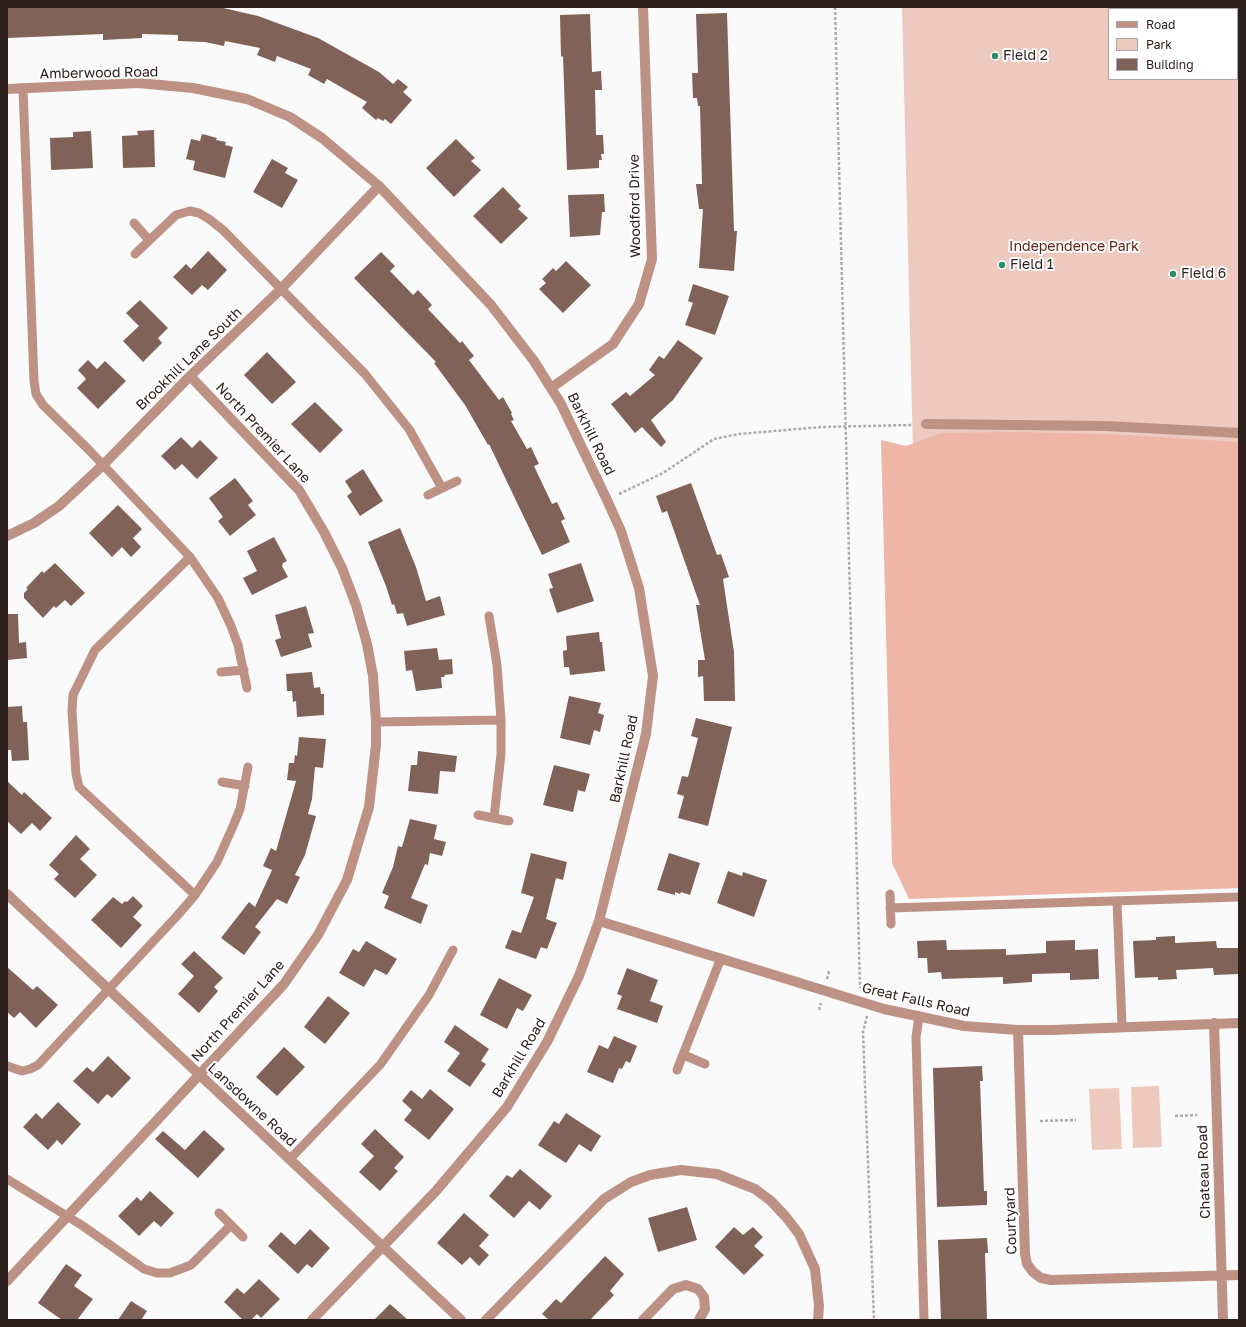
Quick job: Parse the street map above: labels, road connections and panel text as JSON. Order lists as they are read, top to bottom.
{
  "streets": {
    "street": [
      "Amberwood Road",
      "Woodford Drive",
      "Brookhill Lane South",
      "North Premier Lane",
      "Barkhill Road",
      "Great Falls Road",
      "Lansdowne Road",
      "Chateau Road",
      "Courtyard"
    ]
  },
  "crossings": [
    ["Amberwood Road", "Brookhill Lane South"],
    ["Amberwood Road", "Barkhill Road"],
    ["Woodford Drive", "Barkhill Road"],
    ["Brookhill Lane South", "North Premier Lane"],
    ["Brookhill Lane South", "Barkhill Road"],
    ["North Premier Lane", "Lansdowne Road"],
    ["Barkhill Road", "Great Falls Road"],
    ["Barkhill Road", "Lansdowne Road"],
    ["Great Falls Road", "Chateau Road"],
    ["Great Falls Road", "Courtyard"],
    ["Chateau Road", "Courtyard"]
  ],
  "parks": ["Independence Park"],
  "places": ["Field 2", "Field 1", "Field 6"],
  "legend": ["Road", "Park", "Building"]
}
